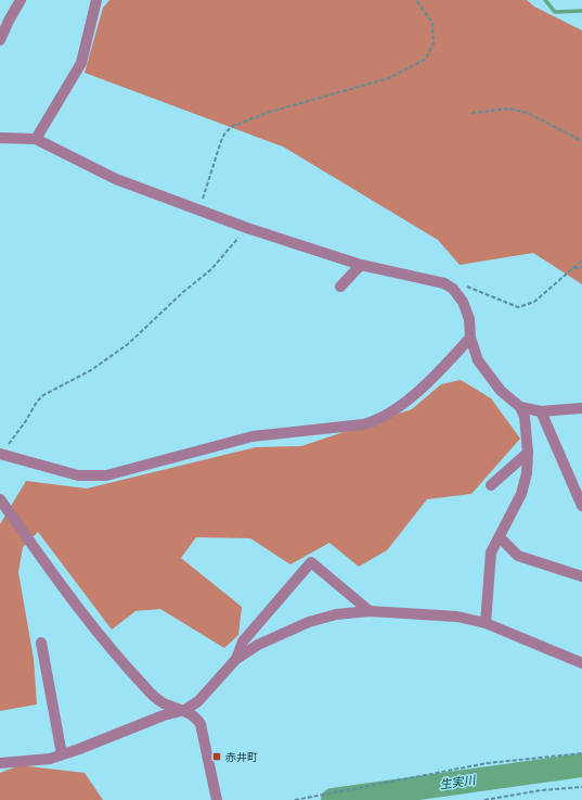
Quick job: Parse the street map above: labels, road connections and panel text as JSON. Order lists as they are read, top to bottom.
{
  "water": ["生実川"],
  "places": {
    "transit": ["赤井町"]
  }
}
